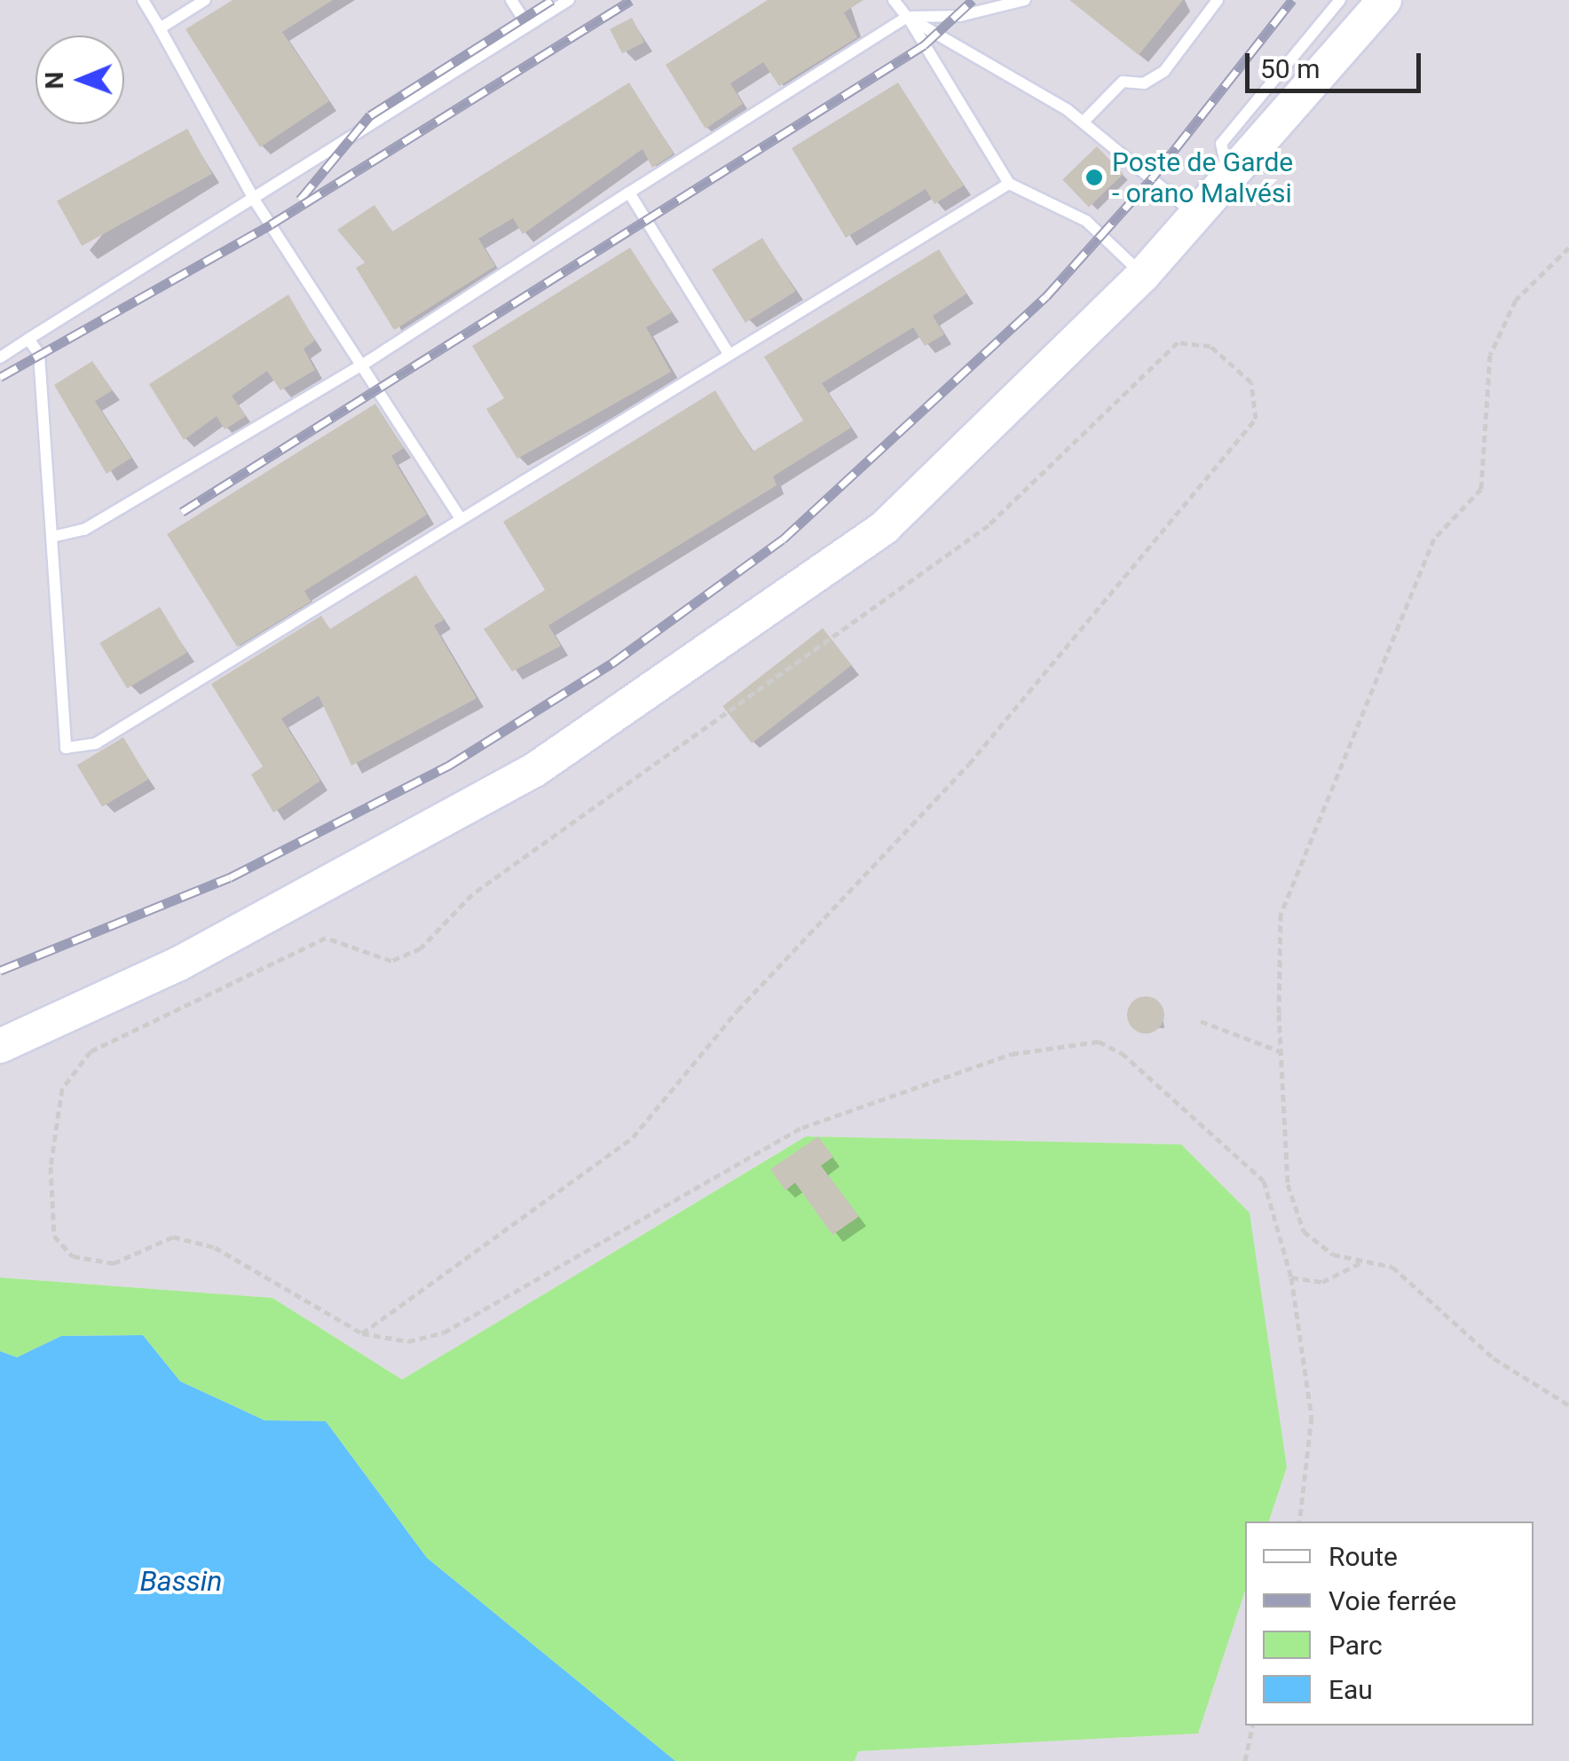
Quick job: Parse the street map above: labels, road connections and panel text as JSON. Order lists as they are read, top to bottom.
{
  "water": ["Bassin"],
  "places": ["Poste de Garde - orano Malvési"],
  "legend": [
    "Route",
    "Voie ferrée",
    "Parc",
    "Eau"
  ],
  "scale_bar": "50 m",
  "north": "left"
}
